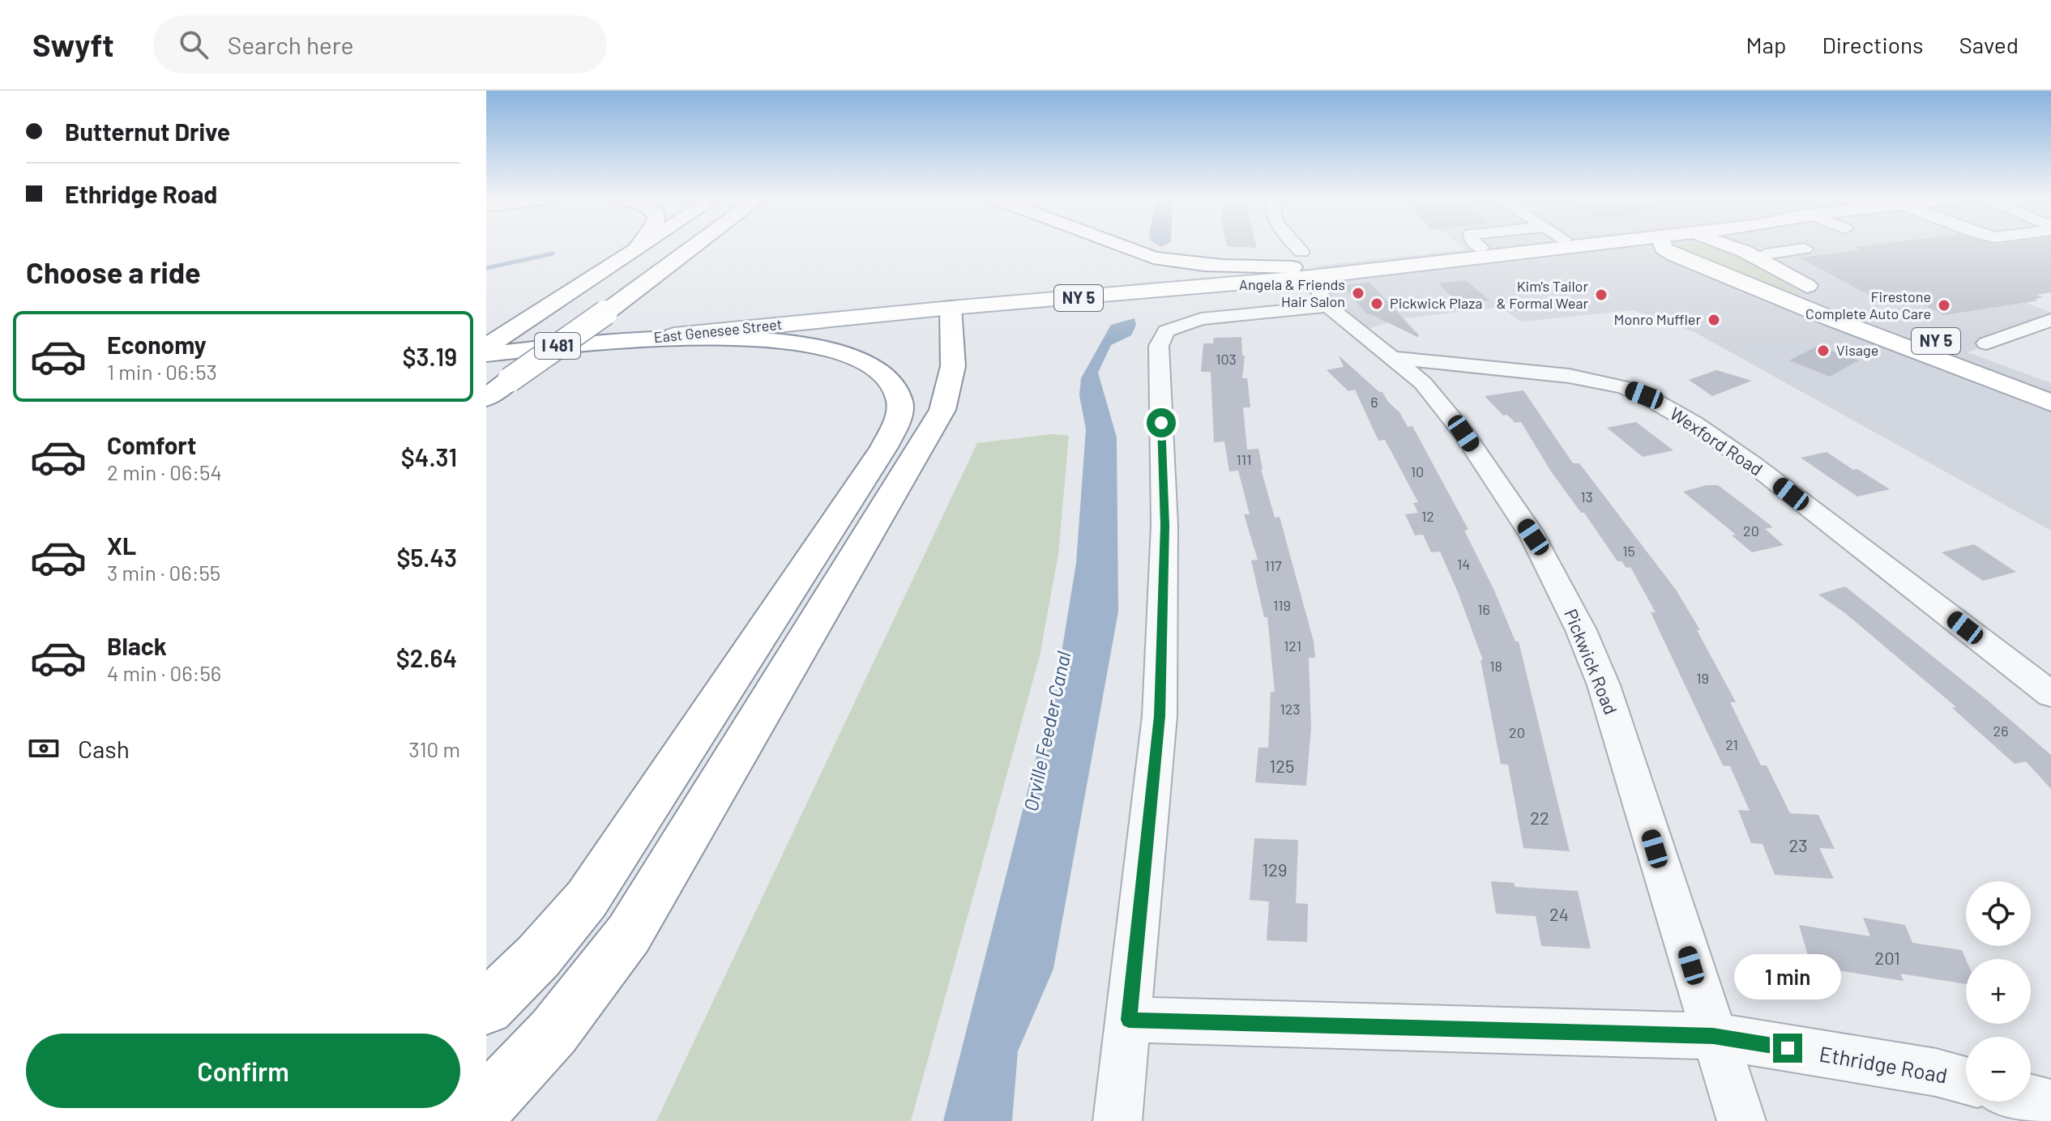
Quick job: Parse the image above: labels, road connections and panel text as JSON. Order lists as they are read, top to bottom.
{
  "streets": {
    "main road": ["NY 5", "East Genesee Street", "I 481"],
    "street": ["Wexford Road", "Pickwick Road", "Ethridge Road"]
  },
  "crossings": [
    ["NY 5", "East Genesee Street"],
    ["East Genesee Street", "Pickwick Road"],
    ["Wexford Road", "Pickwick Road"],
    ["Pickwick Road", "Ethridge Road"]
  ],
  "water": ["Orville Feeder Canal"],
  "places": [
    "Angela & Friends Hair Salon",
    "Kim's Tailor & Formal Wear",
    "Pickwick Plaza",
    "Firestone Complete Auto Care",
    "Monro Muffler",
    "Visage"
  ],
  "house_numbers": [
    "103",
    "6",
    "111",
    "10",
    "13",
    "12",
    "20",
    "15",
    "14",
    "117",
    "119",
    "16",
    "121",
    "18",
    "19",
    "123",
    "26",
    "20",
    "21",
    "125",
    "22",
    "23",
    "129",
    "24",
    "201"
  ],
  "page": {
    "header": "Swyft",
    "search": "Search here",
    "nav": ["Map", "Directions", "Saved"],
    "banner": ["Butternut Drive", "Ethridge Road"],
    "heading": "Choose a ride",
    "list": [
      {
        "name": "Economy",
        "note": "1 min · 06:53",
        "value": "$3.19"
      },
      {
        "name": "Comfort",
        "note": "2 min · 06:54",
        "value": "$4.31"
      },
      {
        "name": "XL",
        "note": "3 min · 06:55",
        "value": "$5.43"
      },
      {
        "name": "Black",
        "note": "4 min · 06:56",
        "value": "$2.64"
      }
    ],
    "pay": ["Cash", "310 m"],
    "map_buttons": ["+", "−"],
    "bubble": "1 min",
    "buttons": "Confirm"
  }
}
